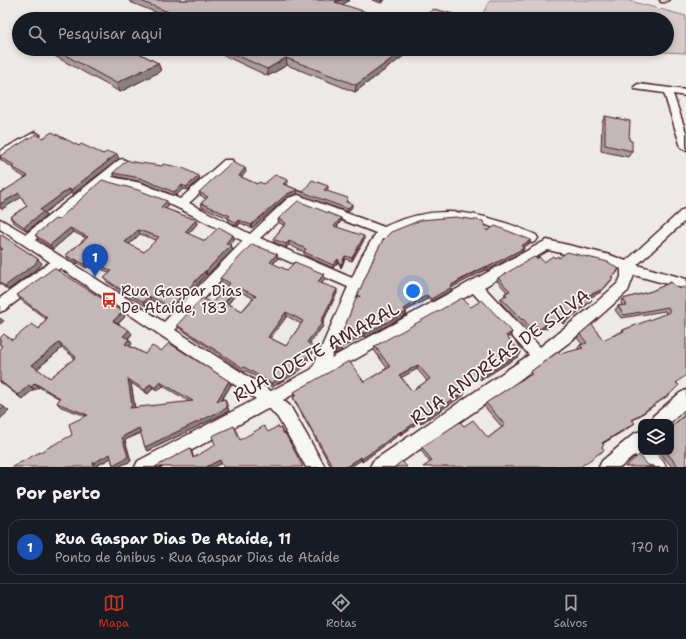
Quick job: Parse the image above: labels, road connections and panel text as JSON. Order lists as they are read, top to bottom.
{
  "streets": {
    "street": ["RUA ODETE AMARAL", "RUA ANDRÉAS DE SILVA"]
  },
  "crossings": [
    ["RUA ODETE AMARAL", "RUA ANDRÉAS DE SILVA"]
  ],
  "places": {
    "bus stop": ["Rua Gaspar Dias De Ataíde, 183"]
  },
  "page": {
    "search": "Pesquisar aqui",
    "pins": "1",
    "heading": "Por perto",
    "list": [
      {
        "mark": "1",
        "name": "Rua Gaspar Dias De Ataíde, 11",
        "note": "Ponto de ônibus · Rua Gaspar Dias de Ataíde",
        "value": "170 m"
      }
    ],
    "nav": ["Mapa", "Rotas", "Salvos"]
  }
}
